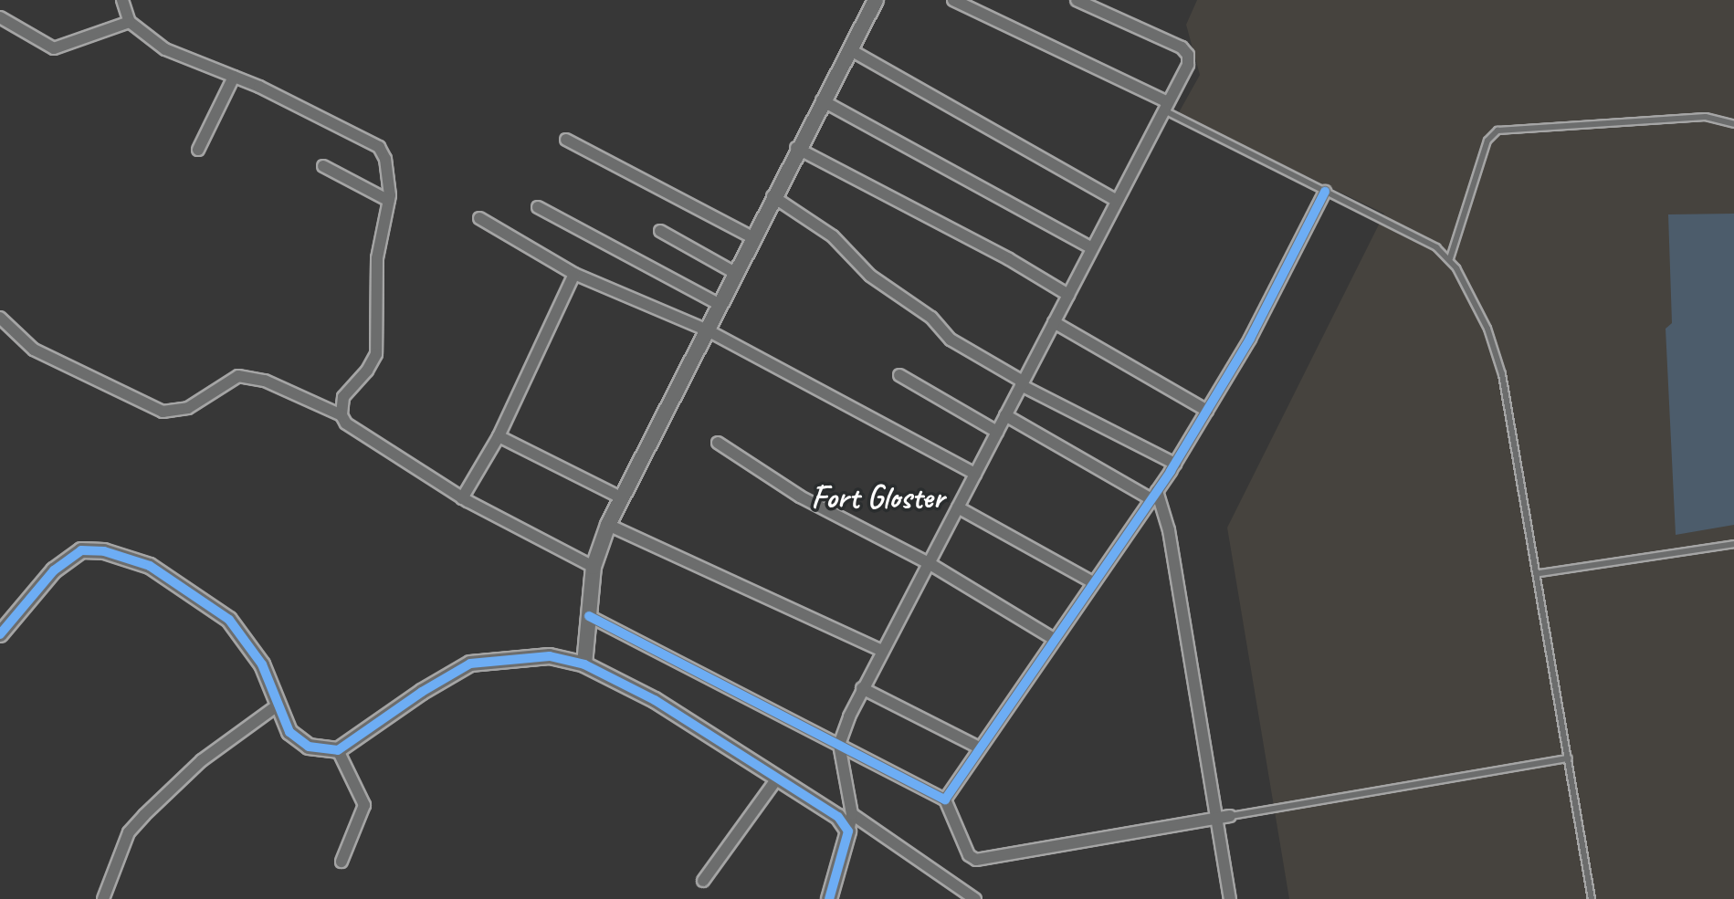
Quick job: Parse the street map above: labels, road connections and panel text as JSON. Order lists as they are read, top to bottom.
{
  "districts": ["Fort Gloster"]
}
